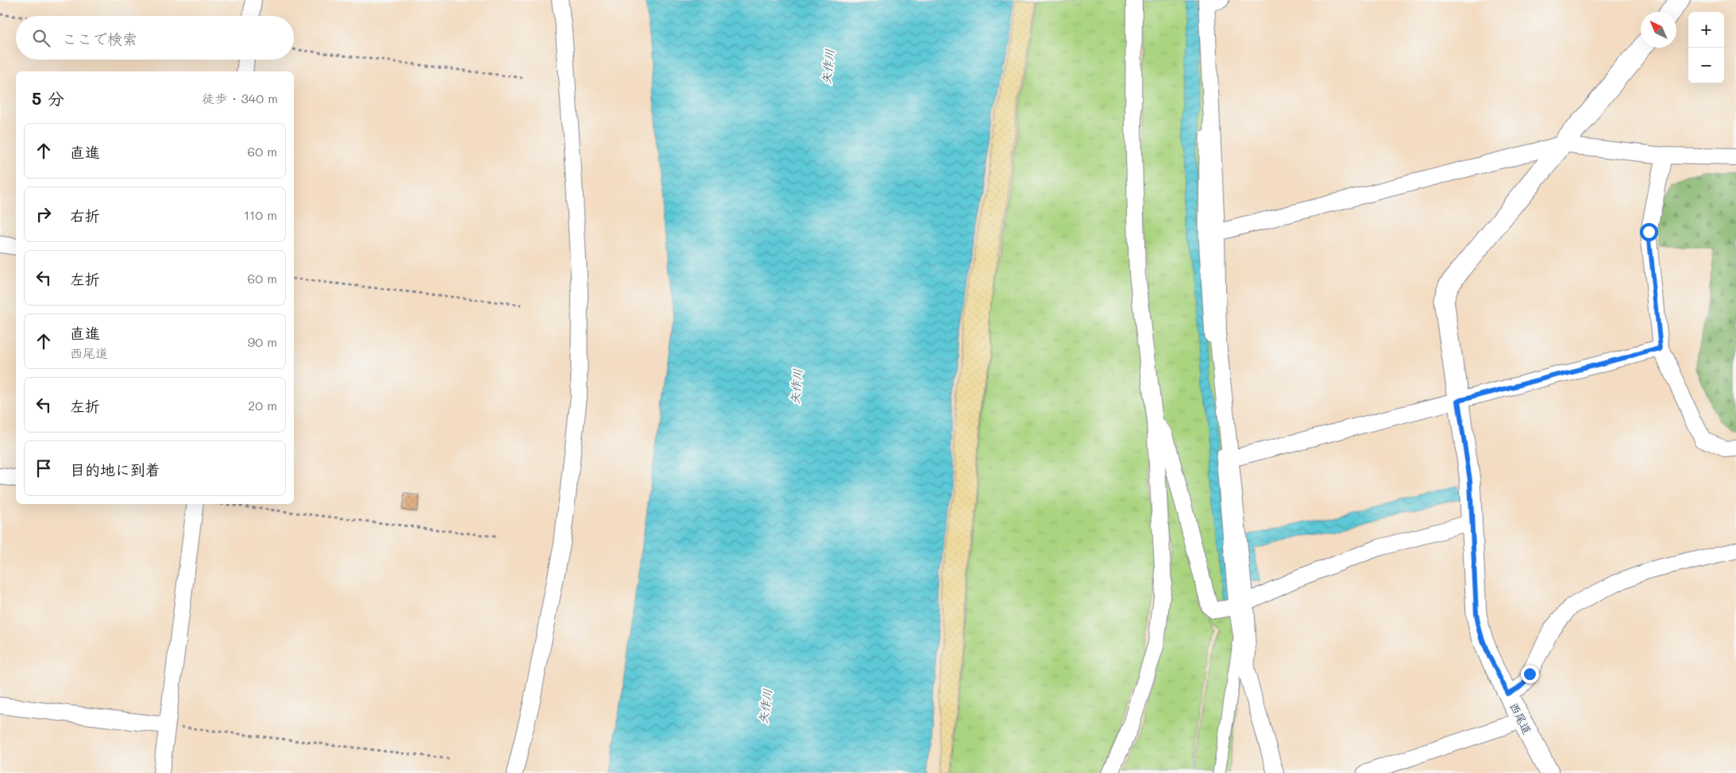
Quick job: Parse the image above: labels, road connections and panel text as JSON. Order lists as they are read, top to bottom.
{
  "streets": {
    "street": ["西尾道"]
  },
  "water": ["矢作川"],
  "north": "top left",
  "page": {
    "map_buttons": ["+", "−"],
    "search": "ここで検索",
    "heading": ["5 分", "徒歩 · 340 m"],
    "list": [
      ["直進", "60 m"],
      ["右折", "110 m"],
      ["左折", "60 m"],
      ["直進", "西尾道", "90 m"],
      ["左折", "20 m"],
      "目的地に到着"
    ]
  }
}
